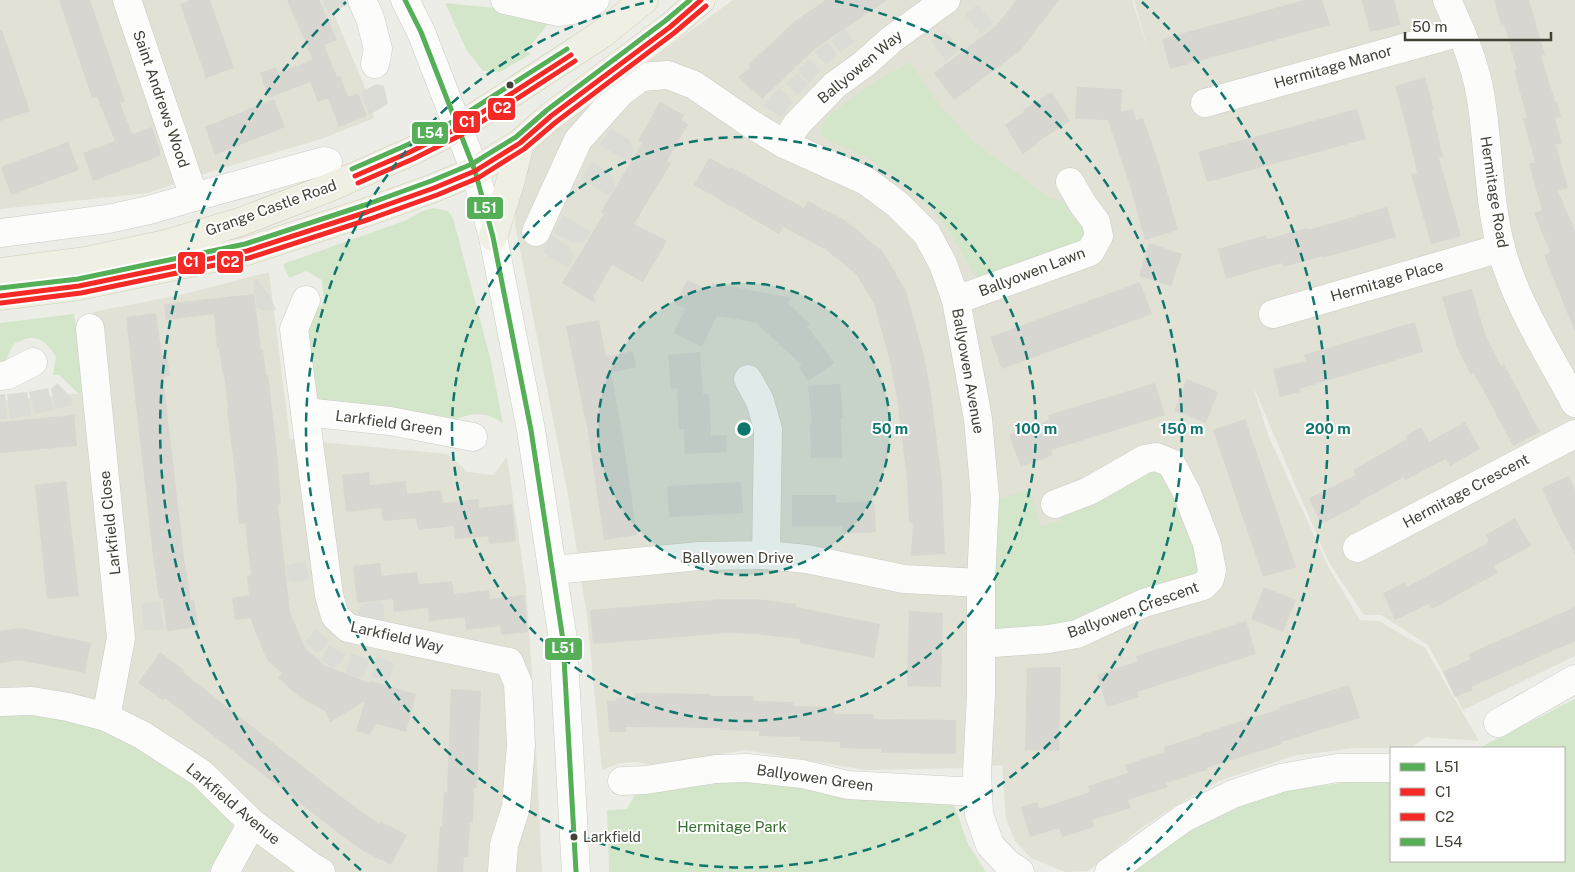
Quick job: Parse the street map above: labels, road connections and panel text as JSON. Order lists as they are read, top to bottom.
{
  "streets": {
    "main road": ["Grange Castle Road"],
    "street": [
      "Ballyowen Way",
      "Hermitage Manor",
      "Saint Andrews Wood",
      "Hermitage Road",
      "Ballyowen Lawn",
      "Hermitage Place",
      "Ballyowen Avenue",
      "Larkfield Green",
      "Hermitage Crescent",
      "Larkfield Close",
      "Ballyowen Drive",
      "Ballyowen Crescent",
      "Larkfield Way",
      "Ballyowen Green",
      "Larkfield Avenue"
    ]
  },
  "crossings": [
    ["Ballyowen Way", "Ballyowen Avenue"],
    ["Hermitage Manor", "Hermitage Road"],
    ["Hermitage Road", "Hermitage Place"],
    ["Ballyowen Lawn", "Ballyowen Avenue"],
    ["Ballyowen Avenue", "Ballyowen Drive"],
    ["Ballyowen Avenue", "Ballyowen Crescent"],
    ["Ballyowen Avenue", "Ballyowen Green"],
    ["Larkfield Green", "Larkfield Way"],
    ["Larkfield Close", "Larkfield Avenue"]
  ],
  "parks": ["Hermitage Park"],
  "places": ["Larkfield"],
  "lines": [
    "transit line L51",
    "transit line C1",
    "transit line L54",
    "transit line C2"
  ],
  "legend": [
    "L51",
    "C1",
    "C2",
    "L54"
  ],
  "scale_bar": "50 m",
  "rings": [
    "50 m",
    "100 m",
    "150 m",
    "200 m"
  ]
}
